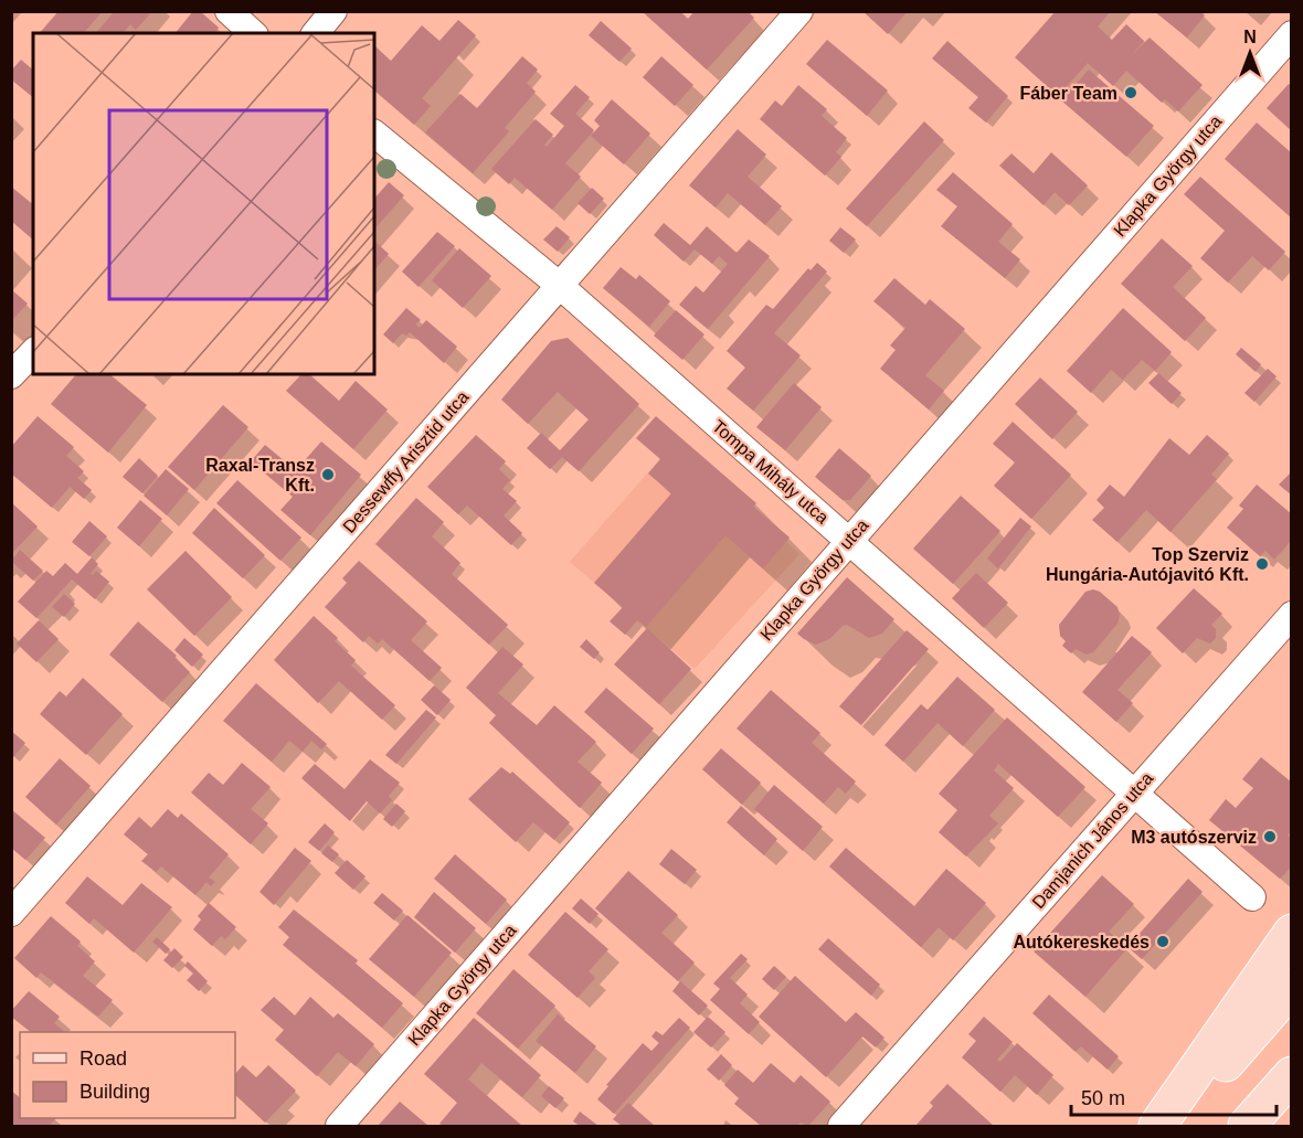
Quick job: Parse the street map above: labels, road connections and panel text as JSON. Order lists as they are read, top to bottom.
{
  "streets": {
    "street": [
      "Klapka György utca",
      "Dessewffy Arisztid utca",
      "Tompa Mihály utca",
      "Damjanich János utca"
    ]
  },
  "crossings": [
    ["Klapka György utca", "Tompa Mihály utca"],
    ["Dessewffy Arisztid utca", "Tompa Mihály utca"],
    ["Tompa Mihály utca", "Damjanich János utca"]
  ],
  "places": [
    "Fáber Team",
    "Raxal-Transz Kft.",
    "Top Szerviz Hungária-Autójavitó Kft.",
    "M3 autószerviz",
    "Autókereskedés"
  ],
  "legend": ["Road", "Building"],
  "scale_bar": "50 m",
  "north": "top"
}
